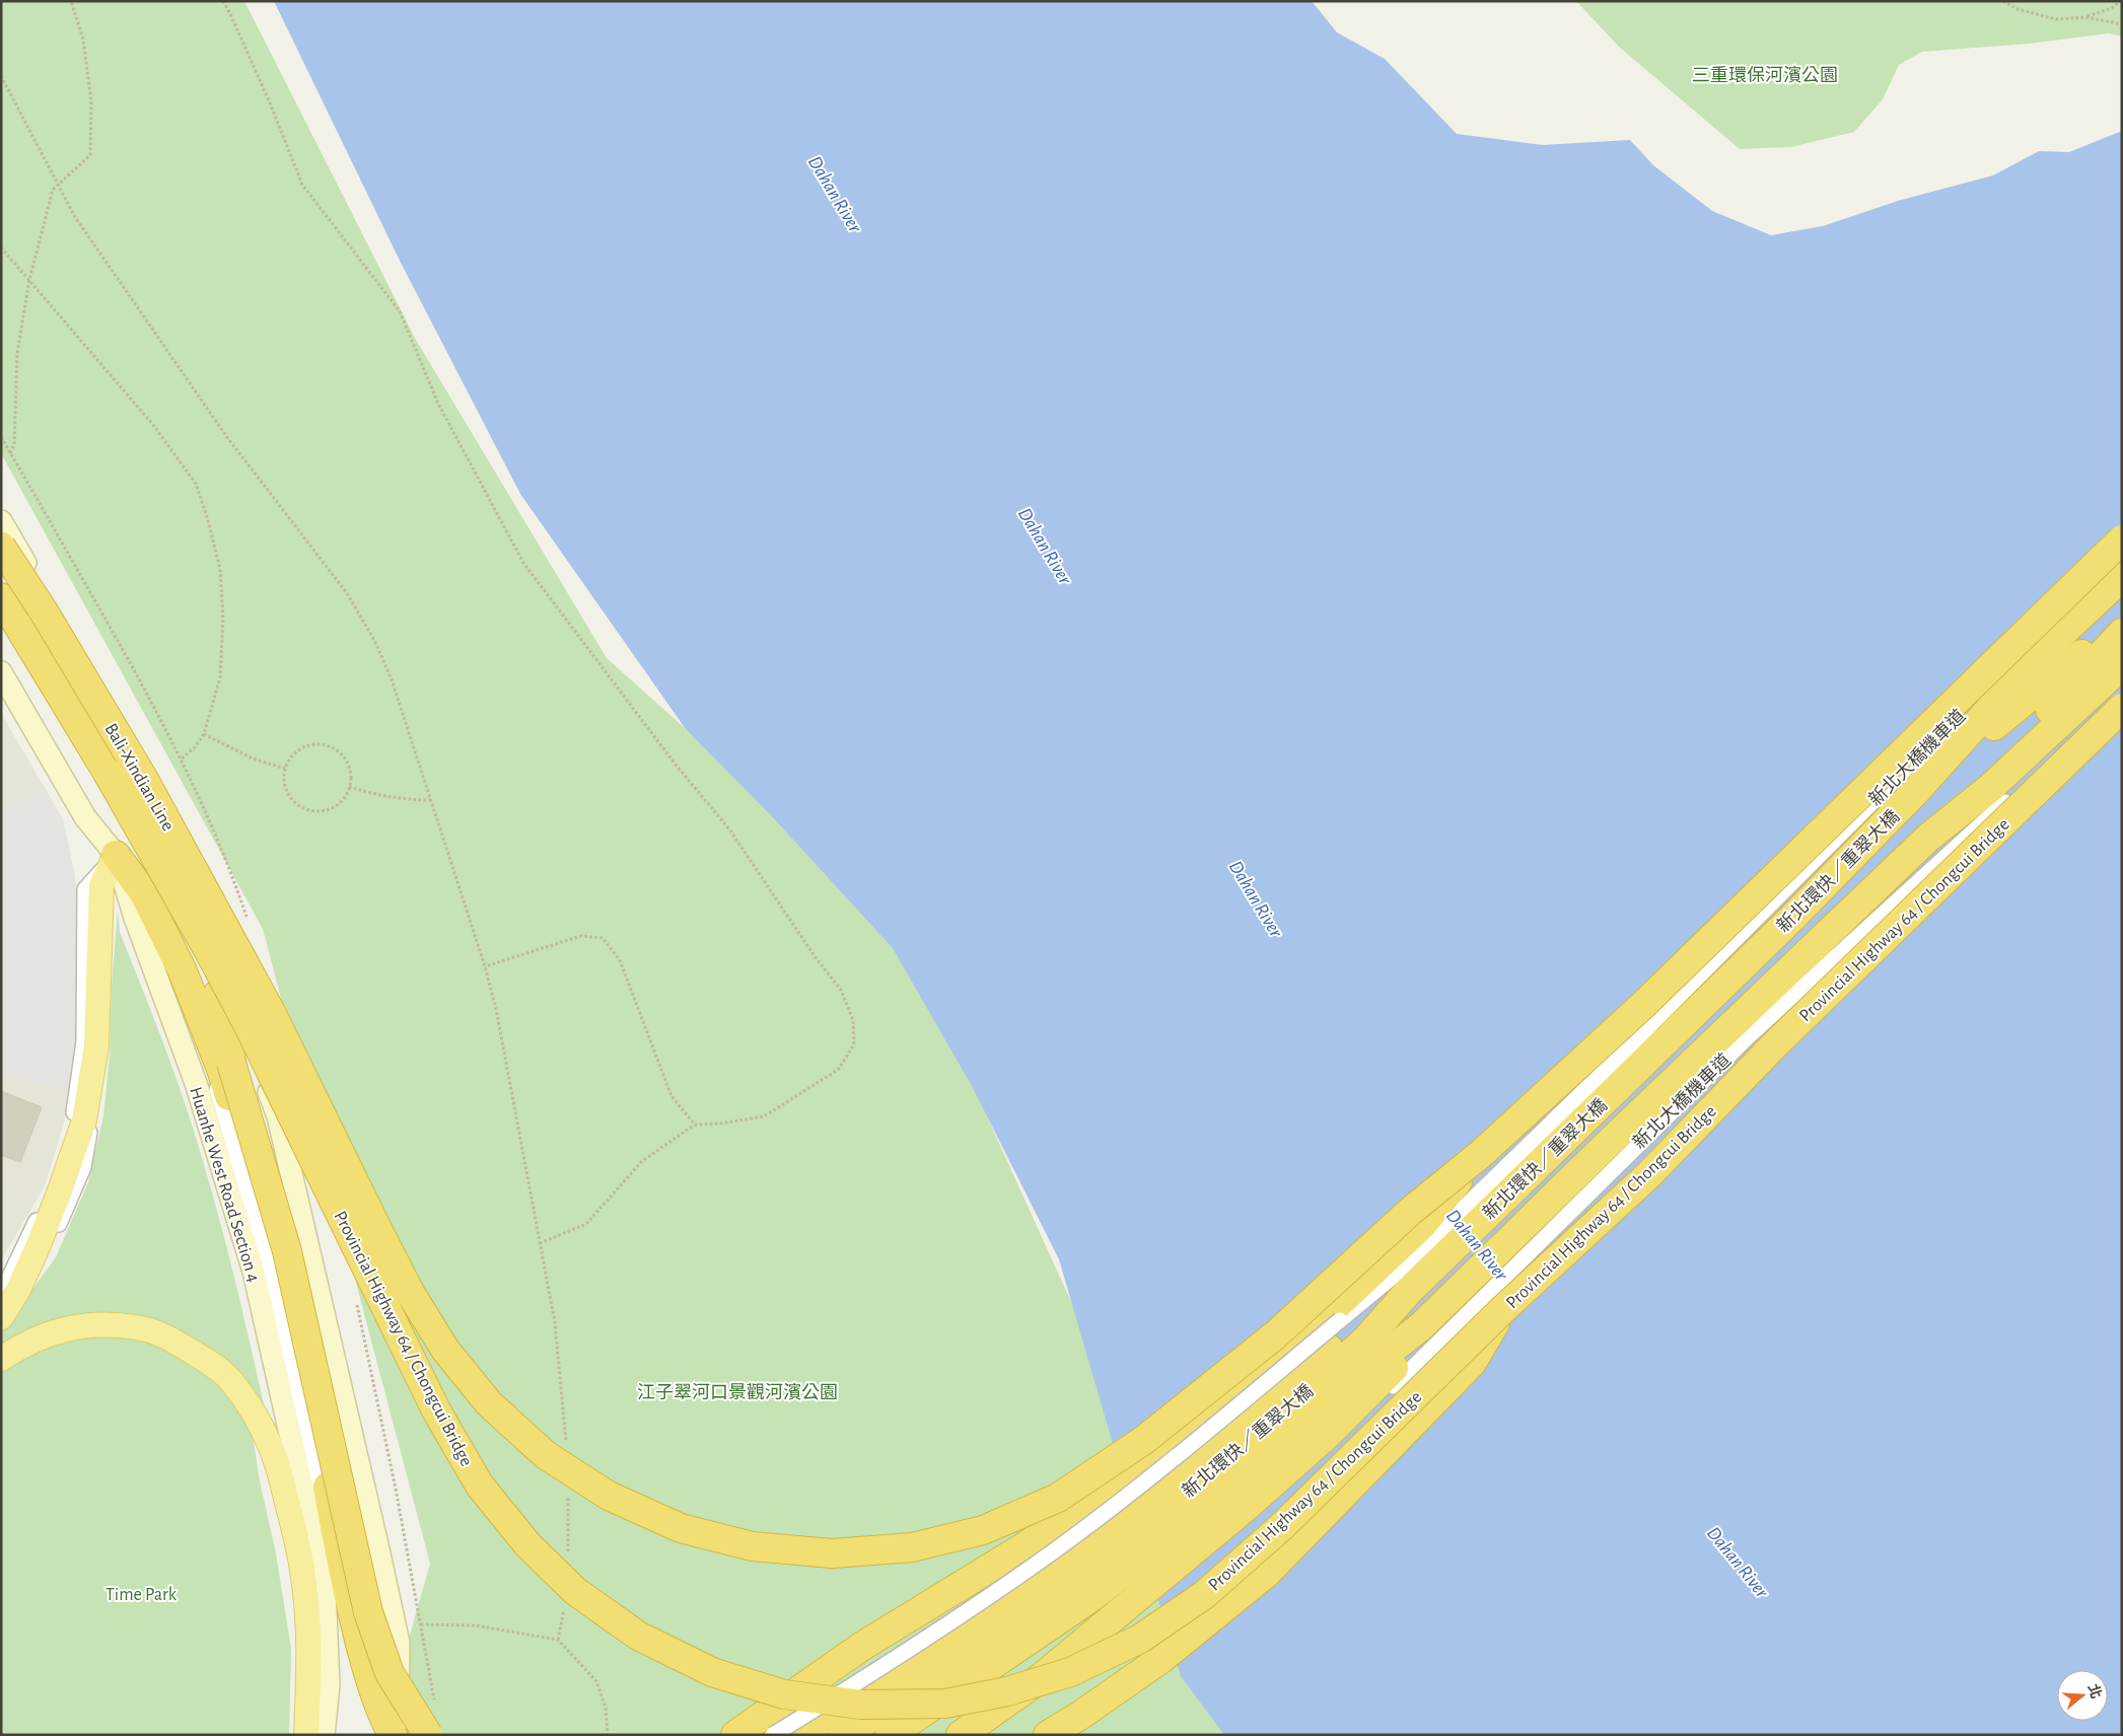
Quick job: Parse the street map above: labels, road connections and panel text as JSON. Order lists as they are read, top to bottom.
{
  "streets": {
    "highway": ["Bali-Xindian Line", "新北環快／重翠大橋", "Provincial Highway 64 / Chongcui Bridge"],
    "main road": ["Huanhe West Road Section 4"],
    "street": ["新北大橋機車道"]
  },
  "crossings": [
    ["Bali-Xindian Line", "Provincial Highway 64 / Chongcui Bridge"]
  ],
  "water": ["Dahan River"],
  "parks": ["三重環保河濱公園", "江子翠河口景觀河濱公園", "Time Park"],
  "north": "right"
}
